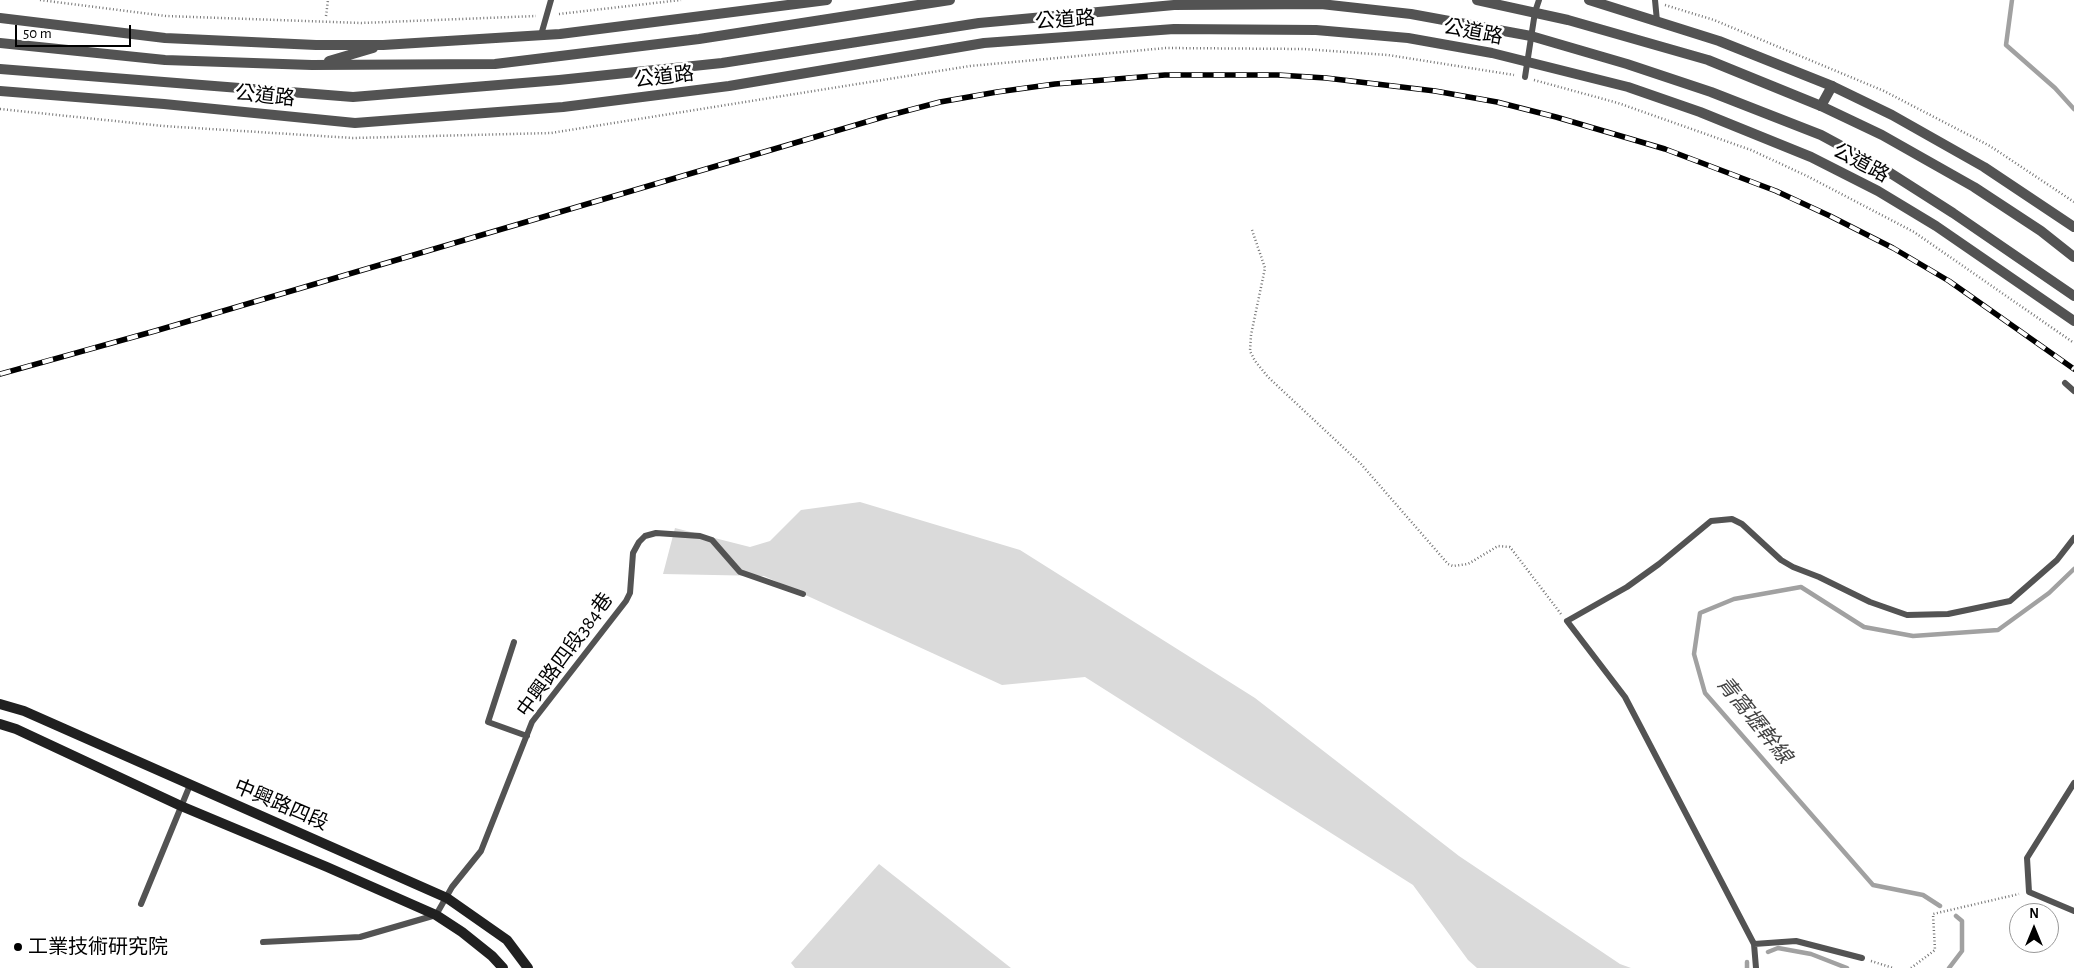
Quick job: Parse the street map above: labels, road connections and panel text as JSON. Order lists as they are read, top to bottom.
{
  "streets": {
    "main road": ["中興路四段"],
    "street": ["公道路"],
    "lane": ["中興路四段384巷"]
  },
  "crossings": [
    ["中興路四段384巷", "中興路四段"]
  ],
  "water": ["青窩壢幹線"],
  "places": ["工業技術研究院"],
  "scale_bar": "50 m",
  "north": "top"
}
